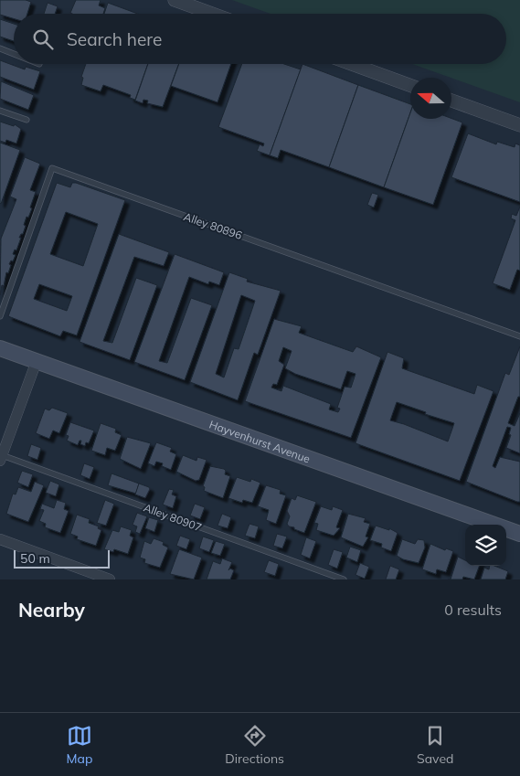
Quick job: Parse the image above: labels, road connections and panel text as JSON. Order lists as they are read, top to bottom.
{
  "streets": {
    "main road": ["Hayvenhurst Avenue"],
    "lane": ["Alley 80896", "Alley 80907"]
  },
  "scale_bar": "50 m",
  "north": "left",
  "page": {
    "search": "Search here",
    "scale": "50 m",
    "heading": ["Nearby", "0 results"],
    "nav": ["Map", "Directions", "Saved"]
  }
}
